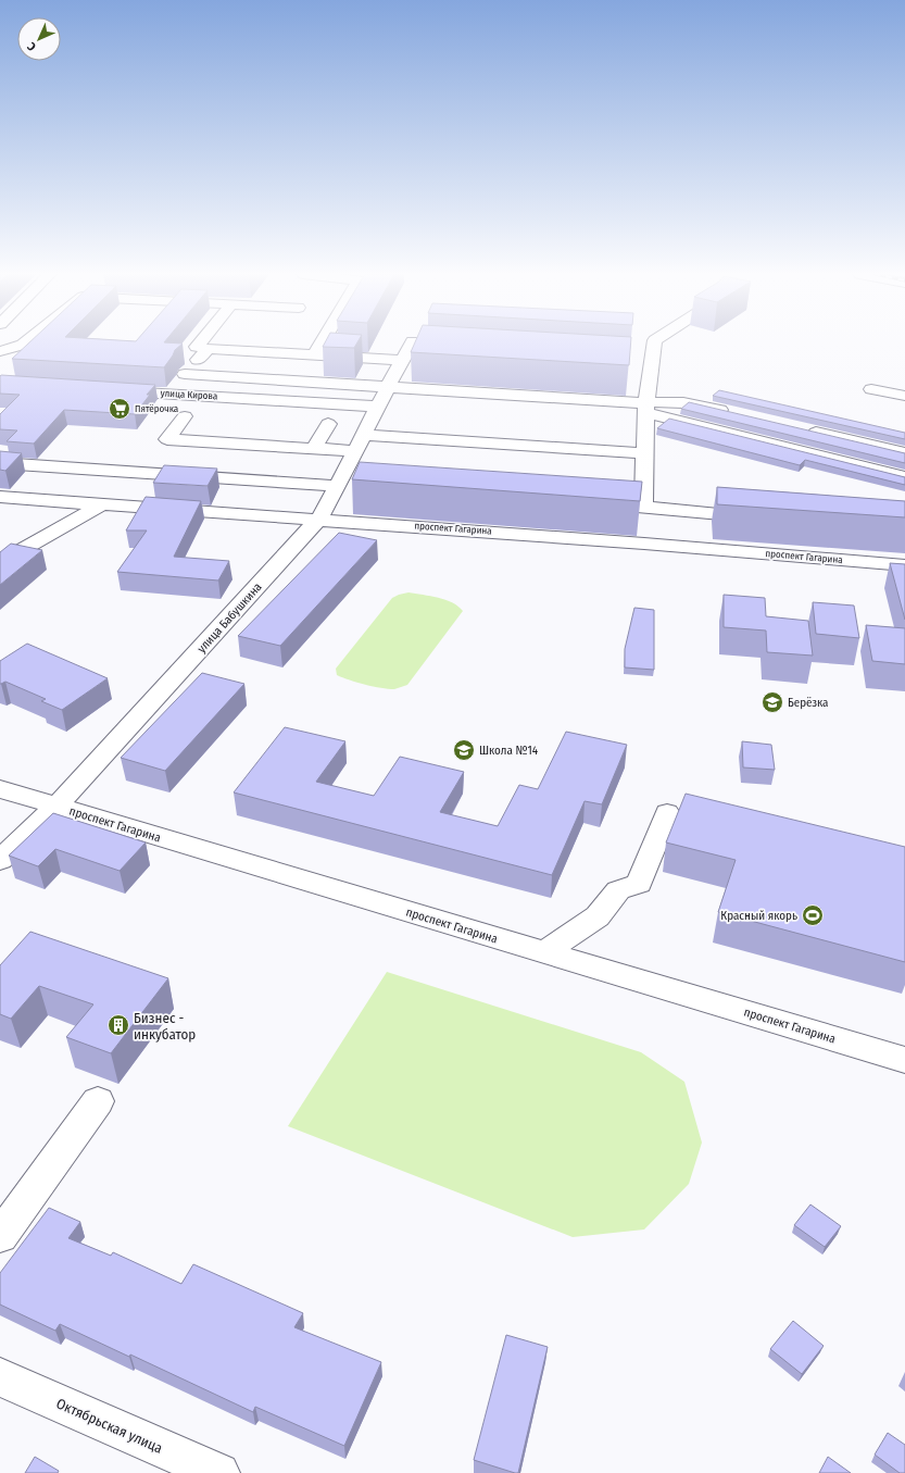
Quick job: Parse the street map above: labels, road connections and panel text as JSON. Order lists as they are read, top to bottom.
{
  "streets": {
    "street": [
      "улица Кирова",
      "проспект Гагарина",
      "улица Бабушкина",
      "Октябрьская улица"
    ]
  },
  "crossings": [
    ["улица Кирова", "улица Бабушкина"],
    ["проспект Гагарина", "улица Бабушкина"]
  ],
  "places": {
    "supermarket": ["Пятёрочка"],
    "school or university": ["Берёзка", "Школа №14"],
    "sports": ["Красный якорь"],
    "building": ["Бизнес - инкубатор"]
  },
  "north": "bottom left"
}
